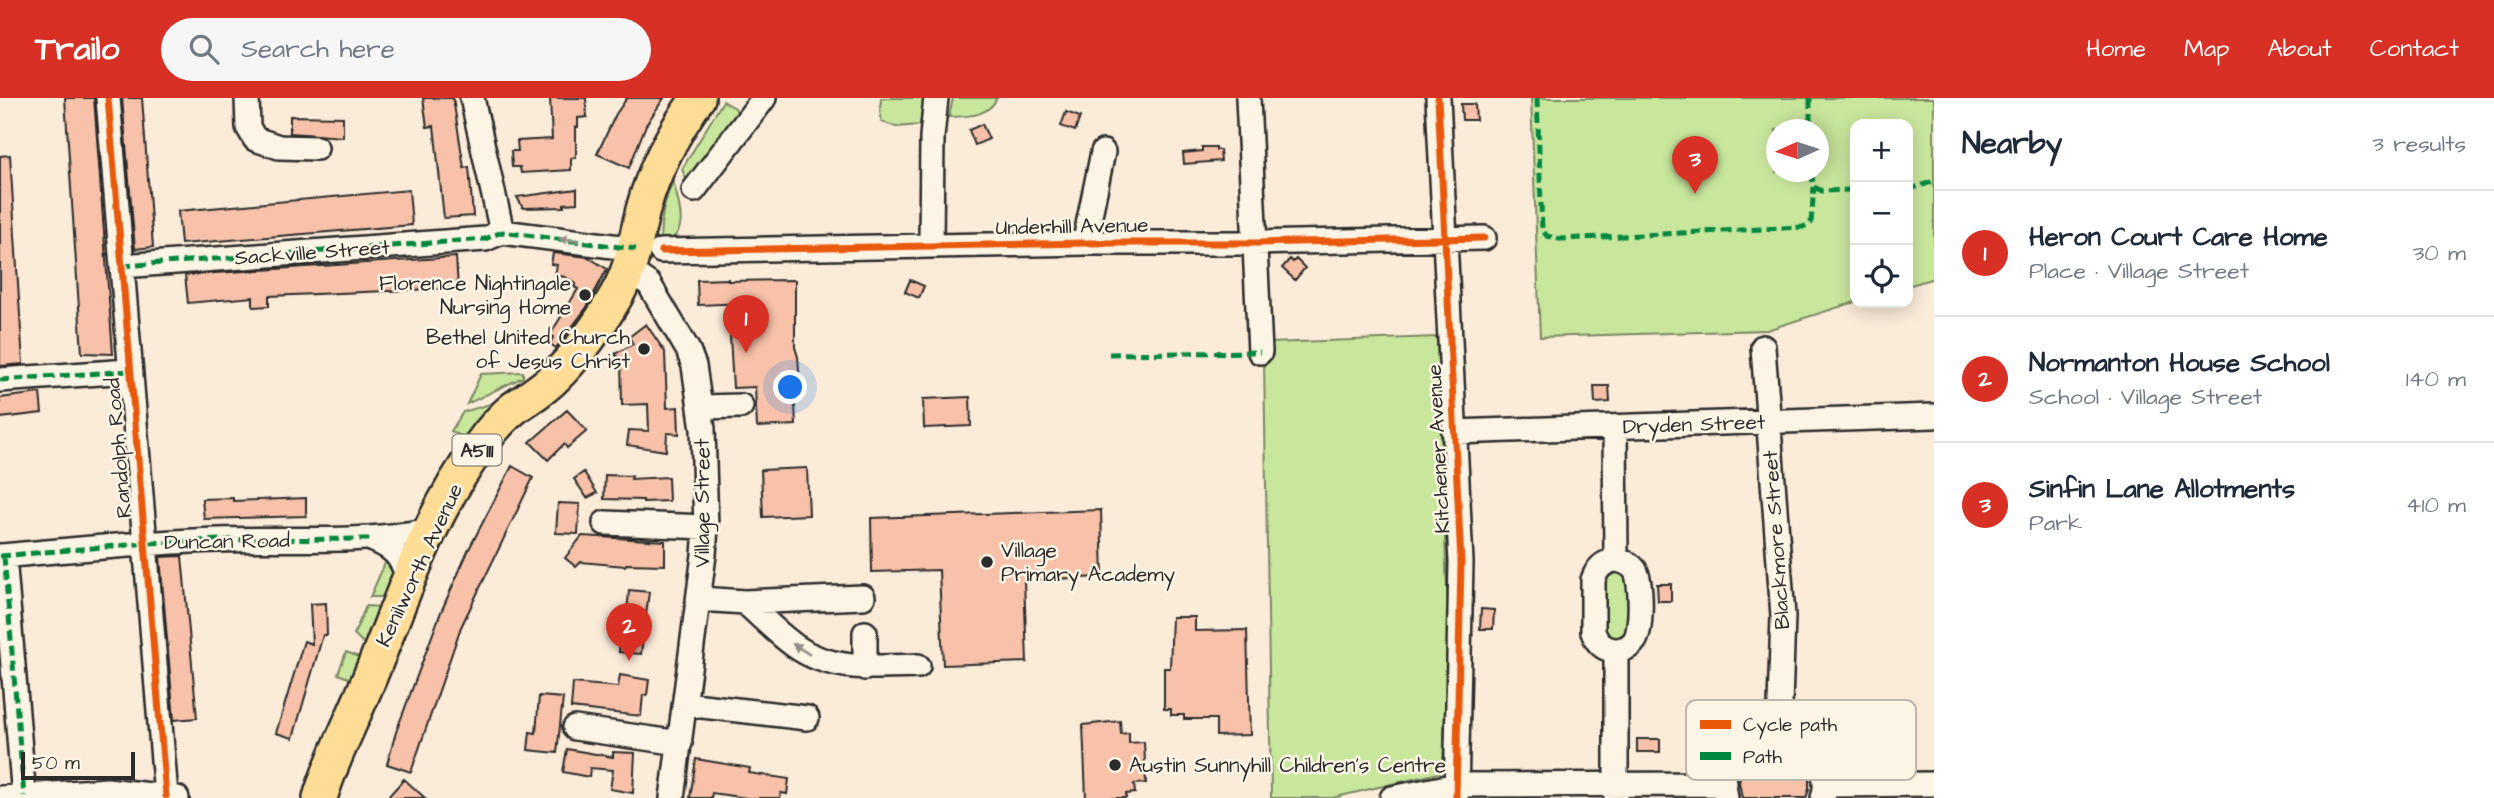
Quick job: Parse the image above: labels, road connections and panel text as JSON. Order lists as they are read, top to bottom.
{
  "streets": {
    "highway": ["A5111", "Kenilworth Avenue"],
    "street": [
      "Underhill Avenue",
      "Sackville Street",
      "Dryden Street",
      "Randolph Road",
      "Kitchener Avenue",
      "Village Street",
      "Blackmore Street",
      "Duncan Road"
    ]
  },
  "crossings": [
    ["Underhill Avenue", "Kitchener Avenue"],
    ["Underhill Avenue", "A5111"],
    ["Underhill Avenue", "Village Street"],
    ["Underhill Avenue", "Kenilworth Avenue"],
    ["Sackville Street", "Randolph Road"],
    ["Dryden Street", "Kitchener Avenue"],
    ["Dryden Street", "Blackmore Street"],
    ["Randolph Road", "Duncan Road"],
    ["A5111", "Village Street"],
    ["A5111", "Kenilworth Avenue"],
    ["Village Street", "Kenilworth Avenue"],
    ["Duncan Road", "Kenilworth Avenue"]
  ],
  "places": [
    "Florence Nightingale Nursing Home",
    "Bethel United Church of Jesus Christ",
    "Village Primary Academy",
    "Austin Sunnyhill Children's Centre"
  ],
  "legend": ["Cycle path", "Path"],
  "scale_bar": "50 m",
  "north": "left",
  "page": {
    "header": "Trailo",
    "search": "Search here",
    "nav": [
      "Home",
      "Map",
      "About",
      "Contact"
    ],
    "heading": ["Nearby", "3 results"],
    "map_buttons": ["+", "−"],
    "pins": ["3", "1", "2"],
    "list": [
      {
        "mark": "1",
        "name": "Heron Court Care Home",
        "note": "Place · Village Street",
        "value": "30 m"
      },
      {
        "mark": "2",
        "name": "Normanton House School",
        "note": "School · Village Street",
        "value": "140 m"
      },
      {
        "mark": "3",
        "name": "Sinfin Lane Allotments",
        "note": "Park",
        "value": "410 m"
      }
    ],
    "scale": "50 m"
  }
}
